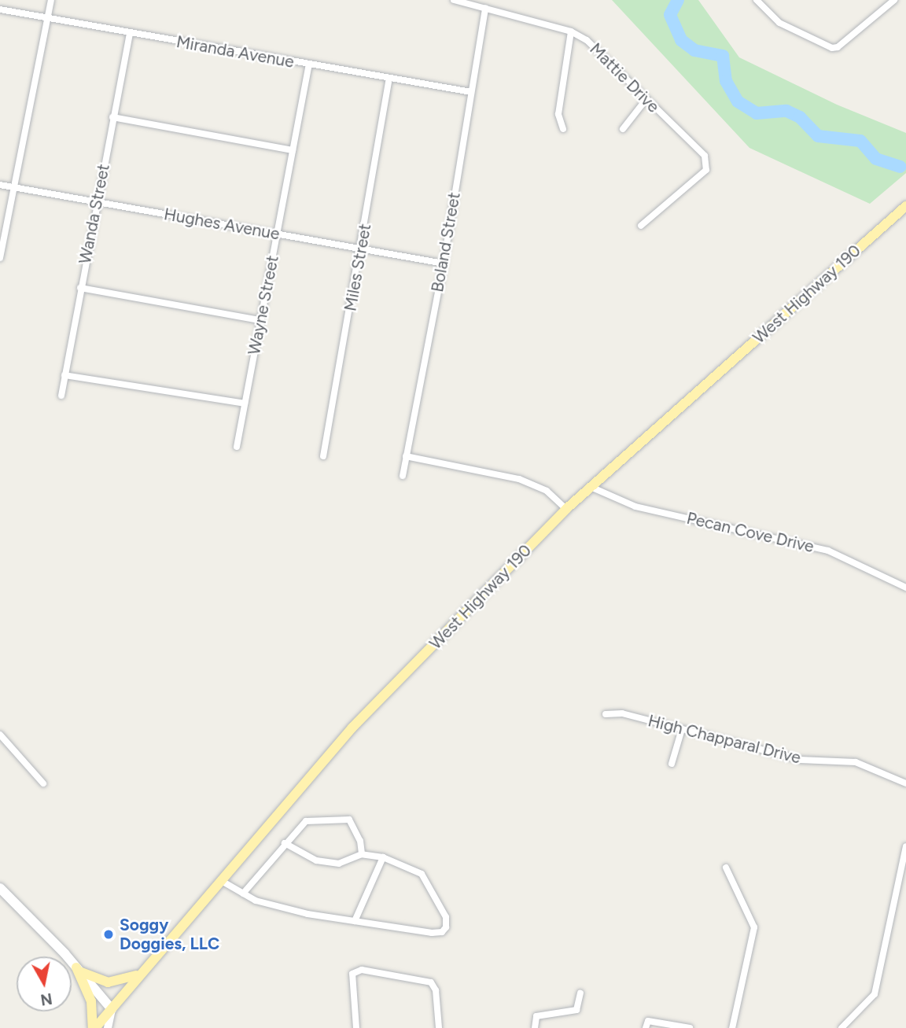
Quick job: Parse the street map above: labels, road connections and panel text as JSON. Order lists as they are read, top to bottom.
{
  "streets": {
    "main road": ["West Highway 190"],
    "street": [
      "Miranda Avenue",
      "Mattie Drive",
      "Wanda Street",
      "Hughes Avenue",
      "Boland Street",
      "Miles Street",
      "Wayne Street",
      "Pecan Cove Drive",
      "High Chapparal Drive"
    ]
  },
  "crossings": [
    ["Miranda Avenue", "Wanda Street"],
    ["Miranda Avenue", "Boland Street"],
    ["Miranda Avenue", "Miles Street"],
    ["Miranda Avenue", "Wayne Street"],
    ["Mattie Drive", "Boland Street"],
    ["Wanda Street", "Hughes Avenue"],
    ["Hughes Avenue", "Boland Street"],
    ["Hughes Avenue", "Miles Street"],
    ["Hughes Avenue", "Wayne Street"],
    ["West Highway 190", "Pecan Cove Drive"]
  ],
  "places": ["Soggy Doggies, LLC"],
  "north": "bottom"
}
